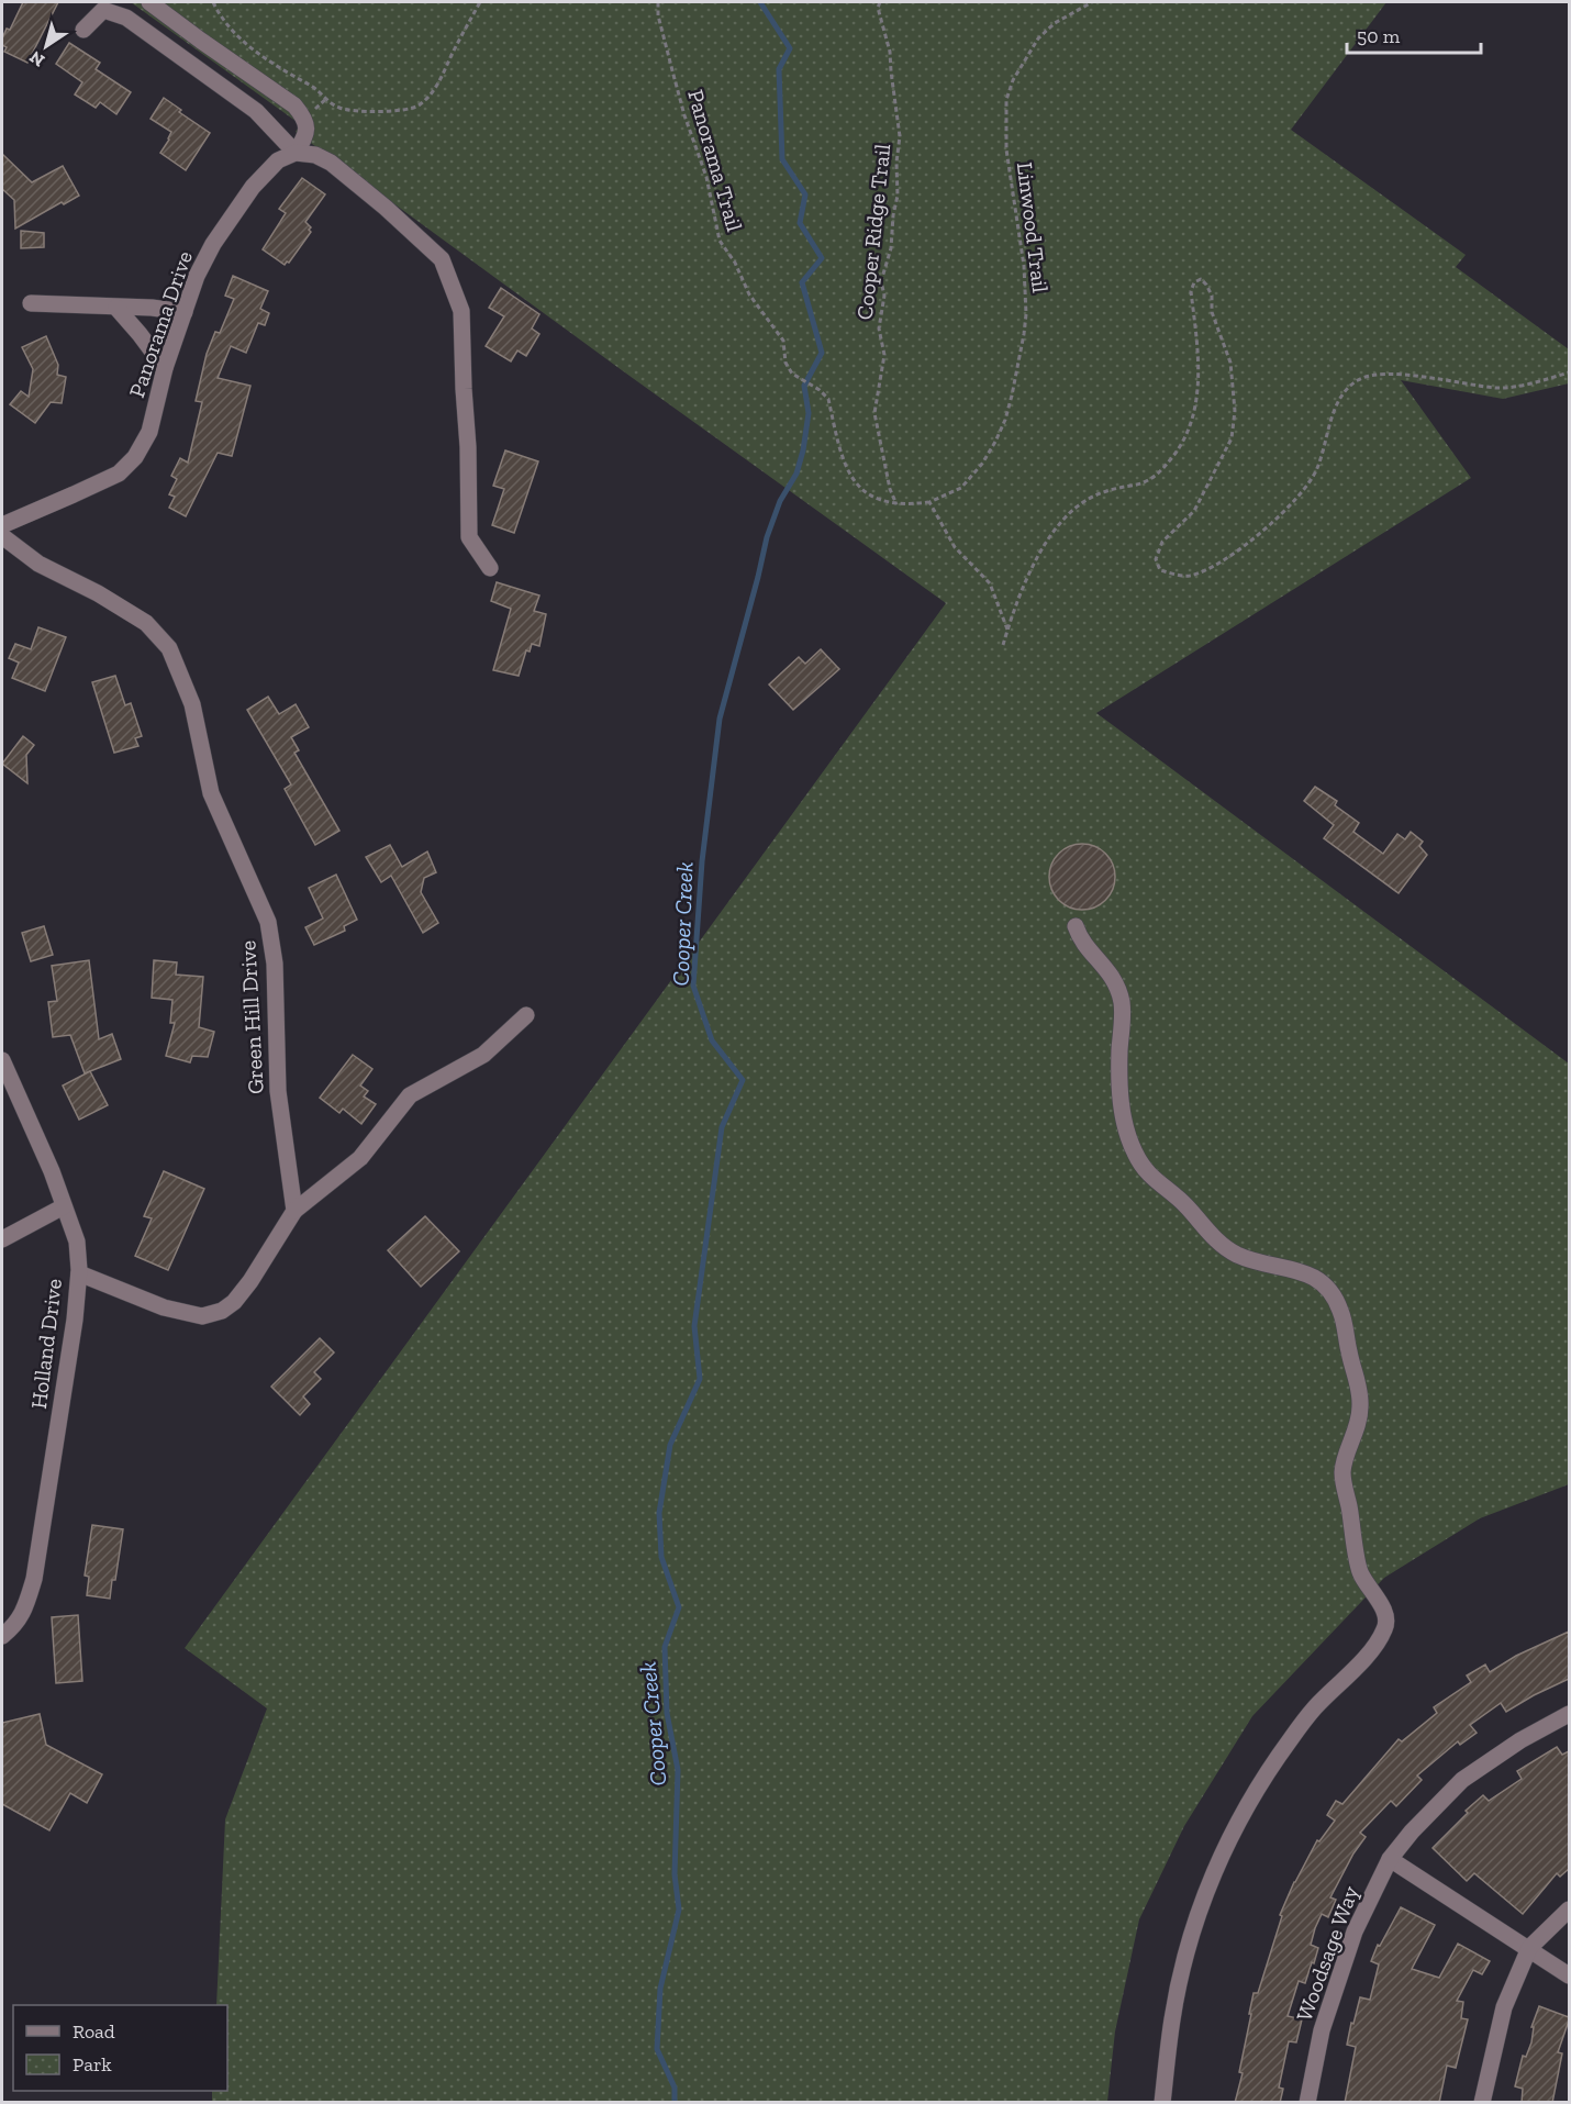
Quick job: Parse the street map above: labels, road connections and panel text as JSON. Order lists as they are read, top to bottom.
{
  "streets": {
    "street": [
      "Panorama Drive",
      "Green Hill Drive",
      "Holland Drive",
      "Woodsage Way"
    ],
    "path": ["Panorama Trail", "Linwood Trail", "Cooper Ridge Trail"]
  },
  "crossings": [
    ["Panorama Trail", "Linwood Trail"],
    ["Panorama Trail", "Cooper Ridge Trail"]
  ],
  "water": ["Cooper Creek"],
  "legend": ["Road", "Park"],
  "scale_bar": "50 m",
  "north": "bottom left"
}
